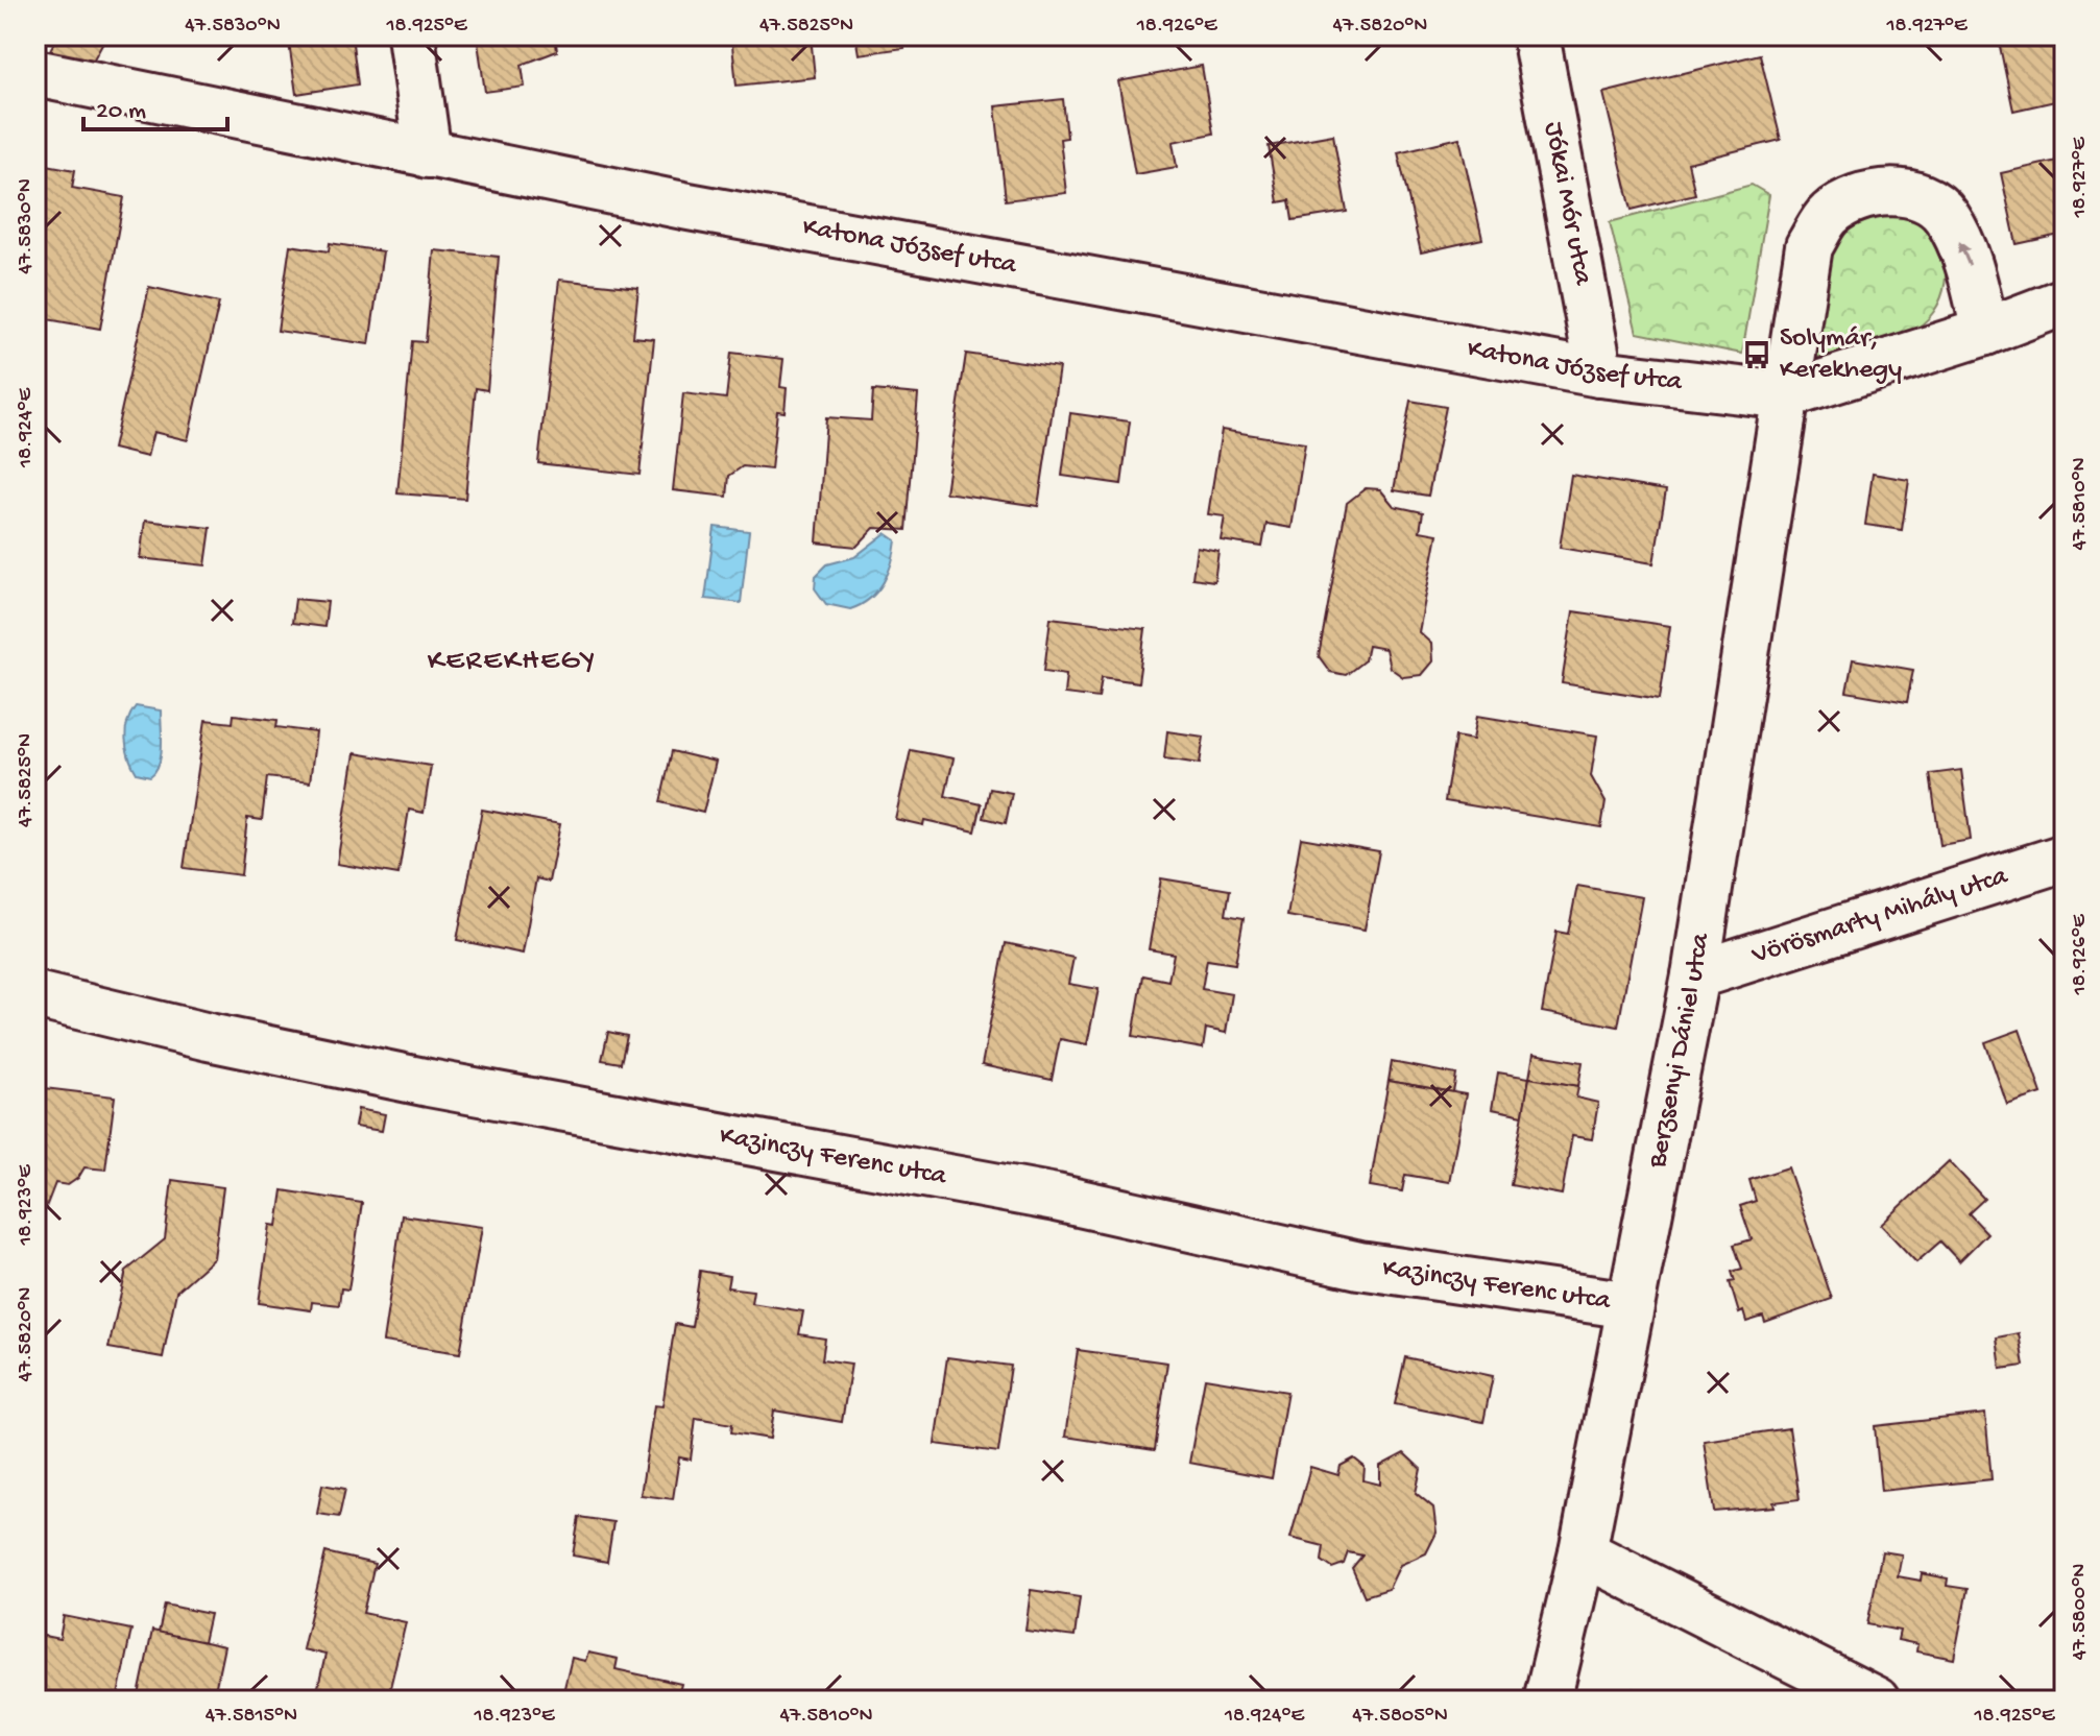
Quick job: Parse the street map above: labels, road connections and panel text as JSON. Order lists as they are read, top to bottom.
{
  "streets": {
    "street": [
      "Jókai Mór utca",
      "Katona József utca",
      "Vörösmarty Mihály utca",
      "Berzsenyi Dániel utca",
      "Kazinczy Ferenc utca"
    ]
  },
  "crossings": [
    ["Jókai Mór utca", "Katona József utca"],
    ["Katona József utca", "Berzsenyi Dániel utca"],
    ["Vörösmarty Mihály utca", "Berzsenyi Dániel utca"],
    ["Berzsenyi Dániel utca", "Kazinczy Ferenc utca"]
  ],
  "districts": ["KEREKHEGY"],
  "places": {
    "bus stop": ["Solymár, Kerekhegy"]
  },
  "scale_bar": "20 m",
  "coordinates": [
    "47.5830°N",
    "18.925°E",
    "47.5825°N",
    "18.926°E",
    "47.5820°N",
    "18.927°E",
    "18.924°E",
    "47.5810°N",
    "18.923°E",
    "47.5800°N",
    "47.5815°N",
    "47.5805°N"
  ]
}
